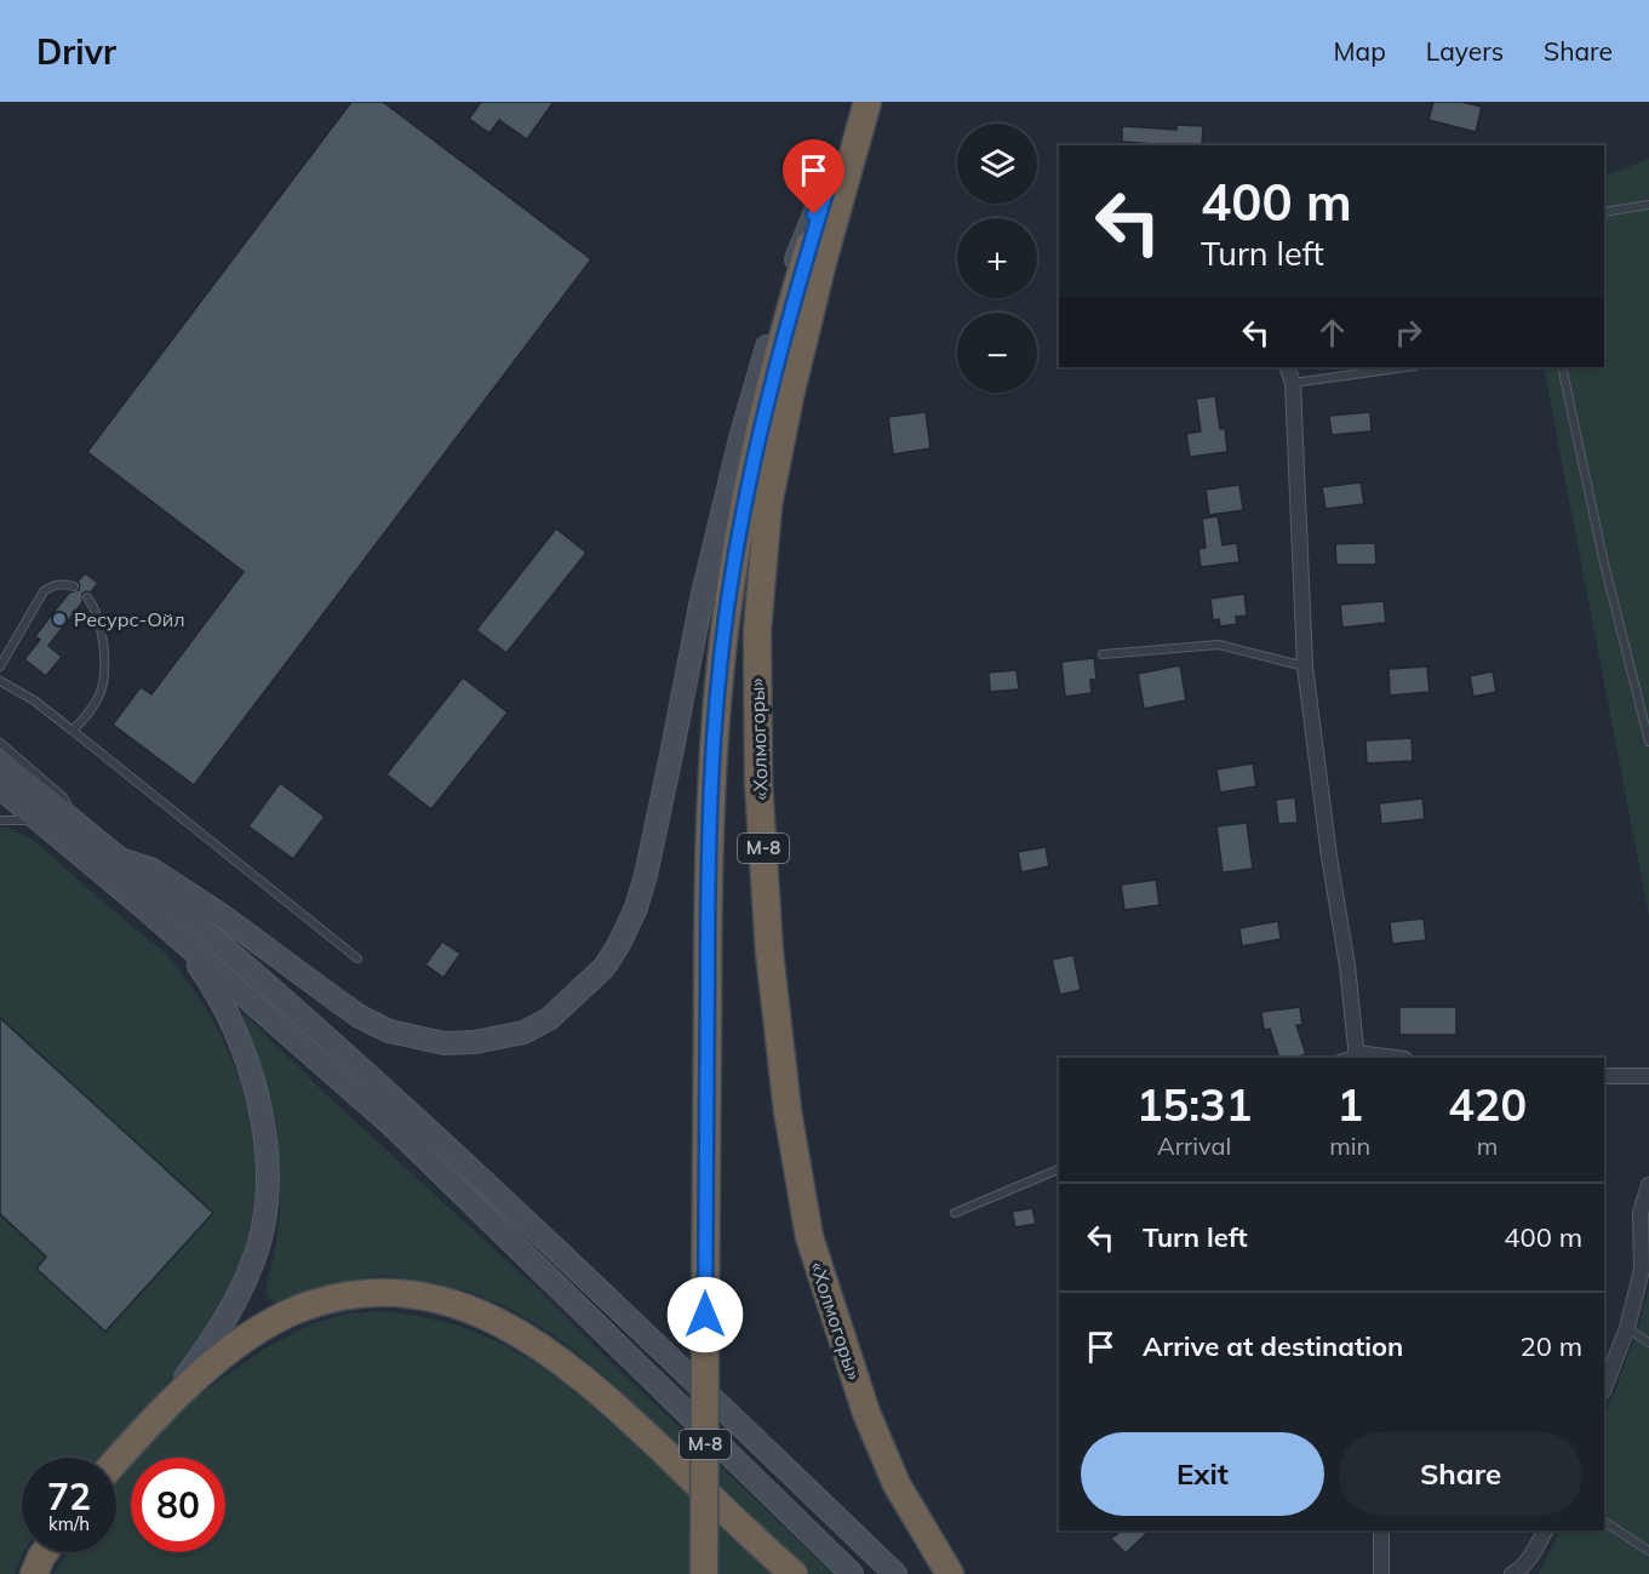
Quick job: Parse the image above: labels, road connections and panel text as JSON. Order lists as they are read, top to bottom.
{
  "streets": {
    "highway": ["«Холмогоры»", "М-8"]
  },
  "crossings": [
    ["«Холмогоры»", "М-8"]
  ],
  "places": ["Ресурс-Ойл"],
  "page": {
    "header": "Drivr",
    "nav": ["Map", "Layers", "Share"],
    "map_buttons": ["+", "−"],
    "turn": ["400 m", "Turn left"],
    "eta": [
      "15:31",
      "Arrival",
      "1",
      "min",
      "420",
      "m"
    ],
    "list": [
      {
        "name": "Turn left",
        "value": "400 m"
      },
      {
        "name": "Arrive at destination",
        "value": "20 m"
      }
    ],
    "buttons": ["Exit", "Share"],
    "speed": "72 km/h",
    "limit": "80"
  }
}
